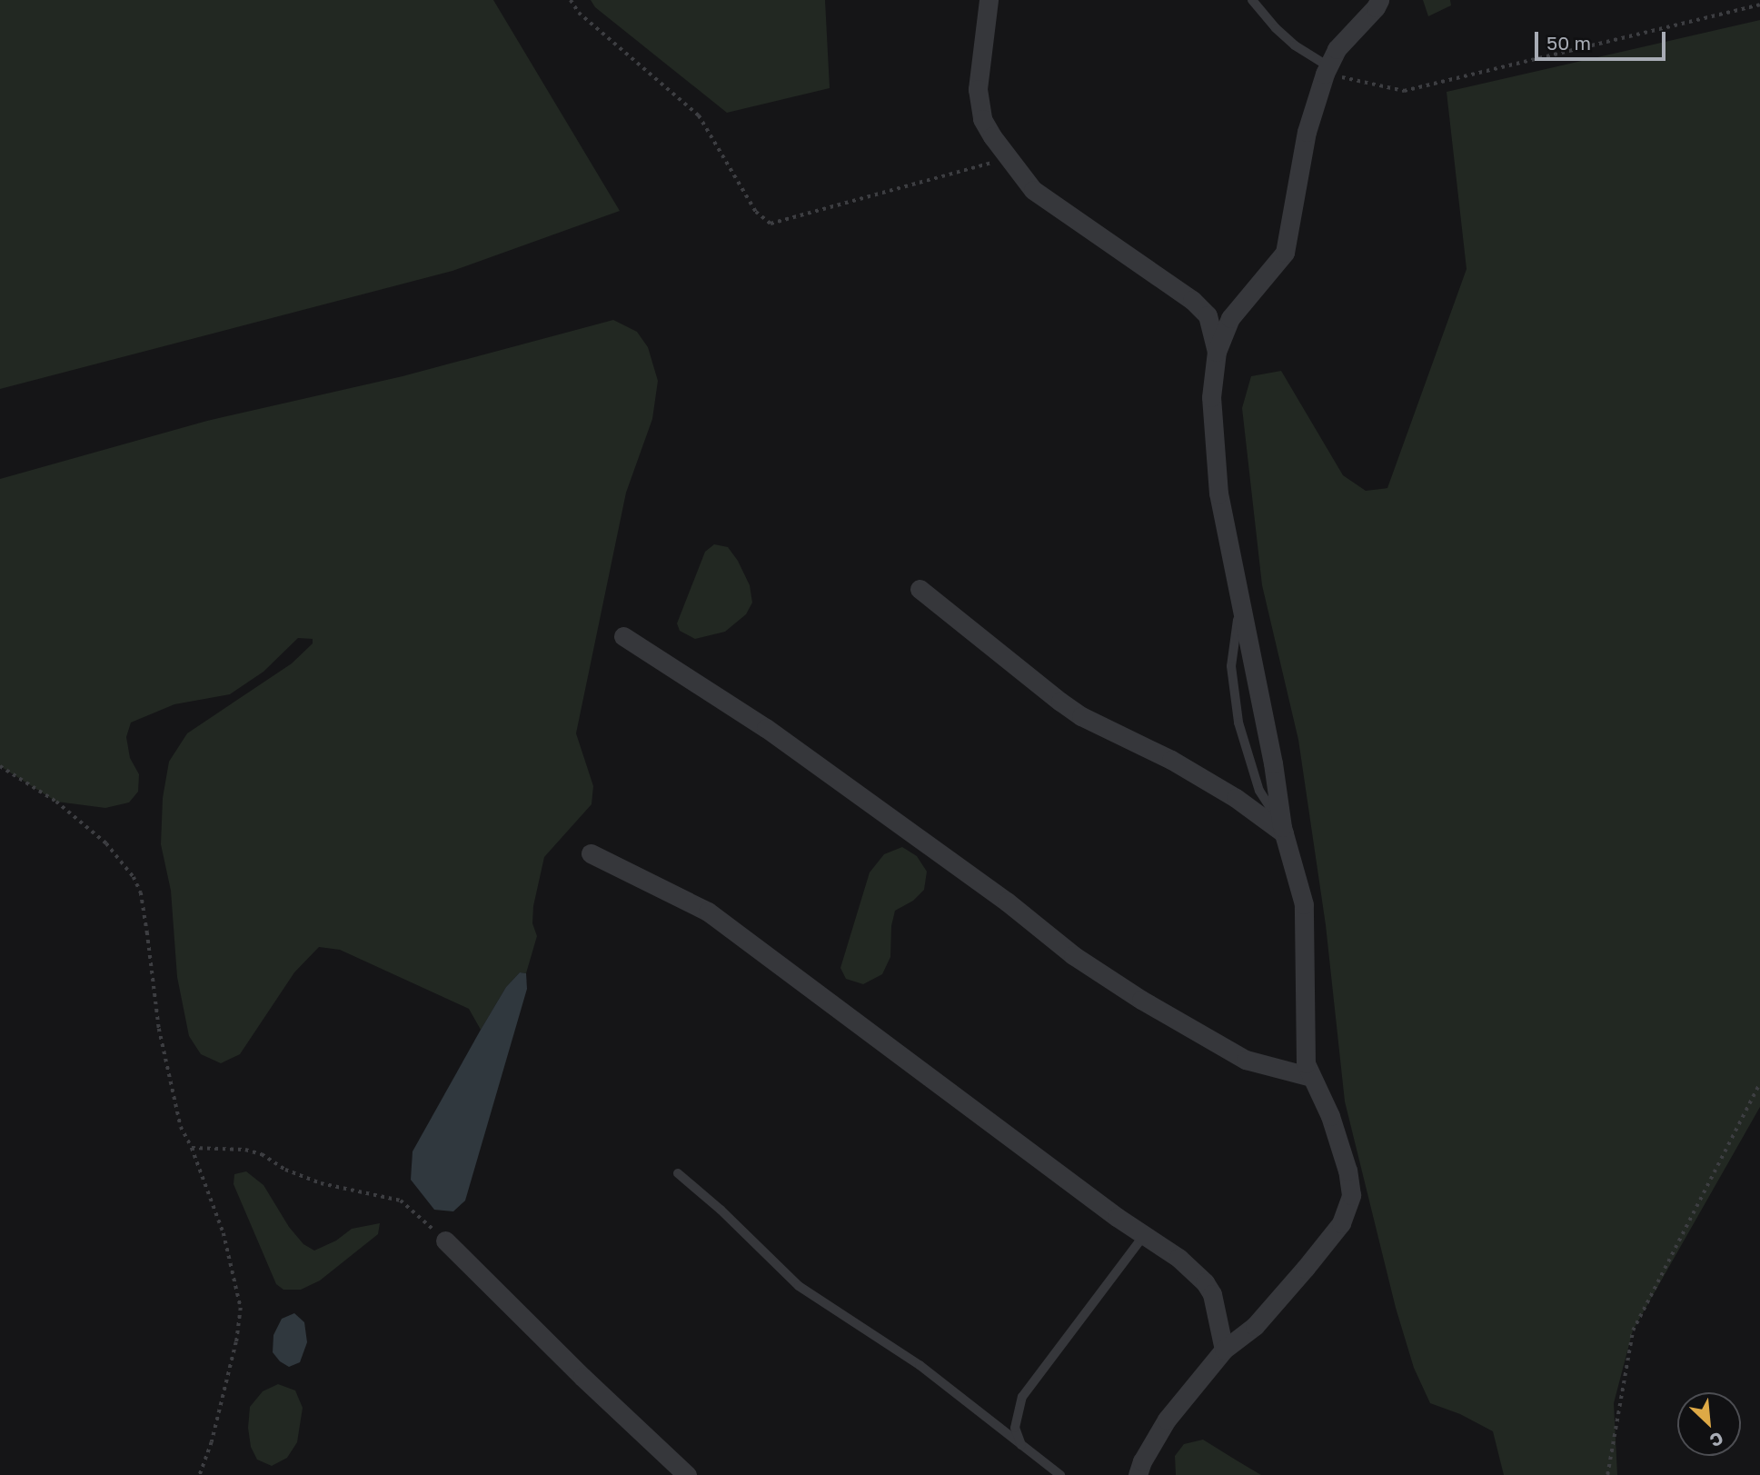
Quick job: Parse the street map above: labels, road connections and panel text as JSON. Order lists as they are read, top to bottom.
{
  "scale_bar": "50 m",
  "north": "bottom right"
}
